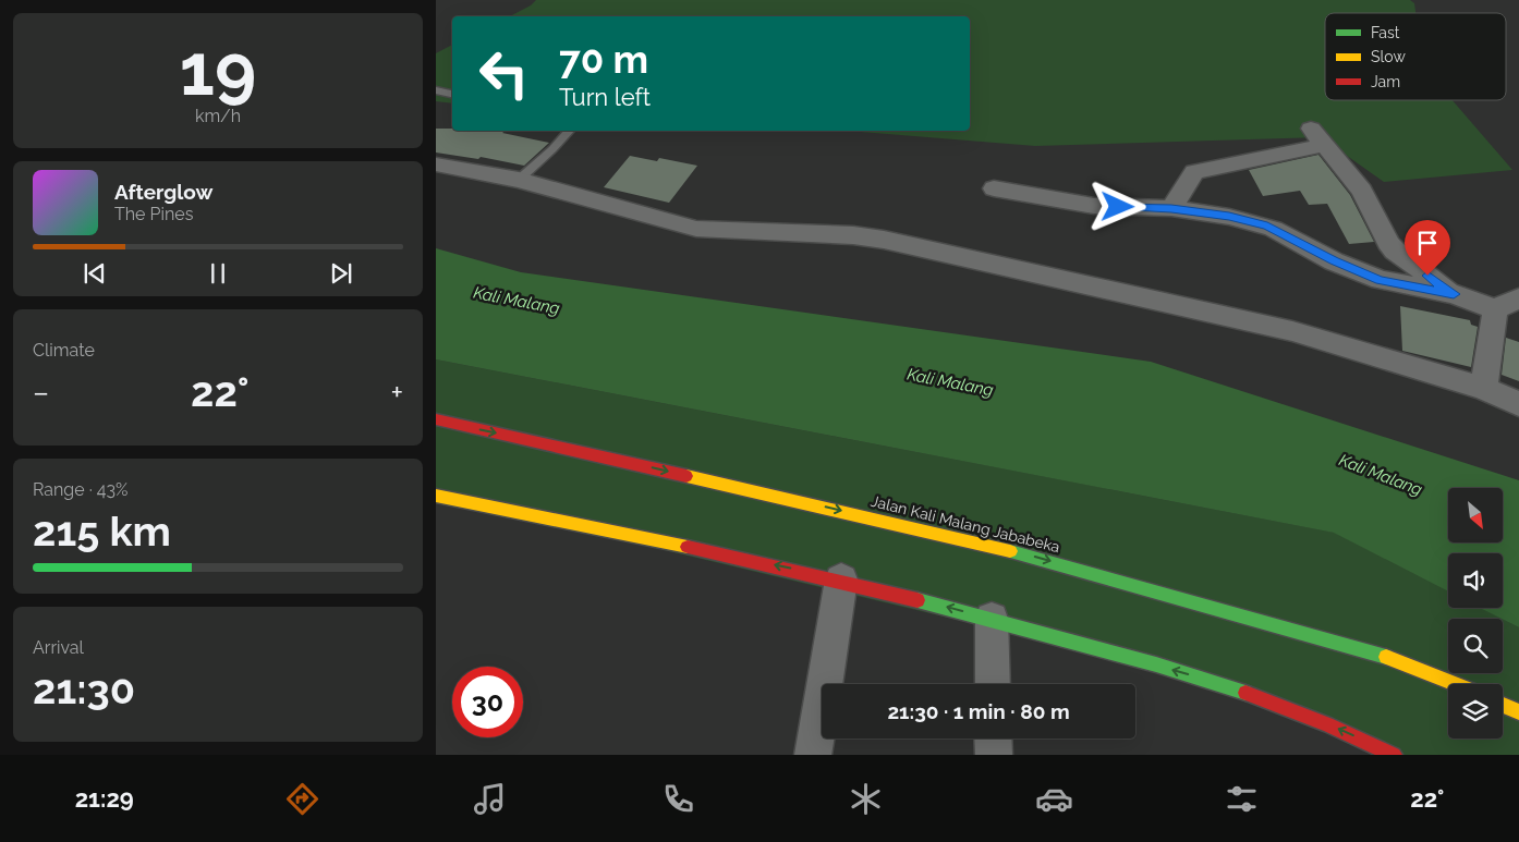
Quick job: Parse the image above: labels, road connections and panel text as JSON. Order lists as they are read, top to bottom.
{
  "streets": {
    "main road": ["Jalan Kali Malang Jababeka"]
  },
  "water": ["Kali Malang"],
  "legend": ["Fast", "Slow", "Jam"],
  "north": "bottom right",
  "page": {
    "tile": [
      ["19", "km/h"],
      "Climate",
      ["Range · 43%", "215 km"],
      ["Arrival", "21:30"]
    ],
    "turn": ["70 m", "Turn left"],
    "song": ["Afterglow", "The Pines"],
    "heat": ["−", "22°", "+"],
    "limit": "30",
    "trip": "21:30 · 1 min · 80 m",
    "tabs": ["21:29", "22°"]
  }
}
